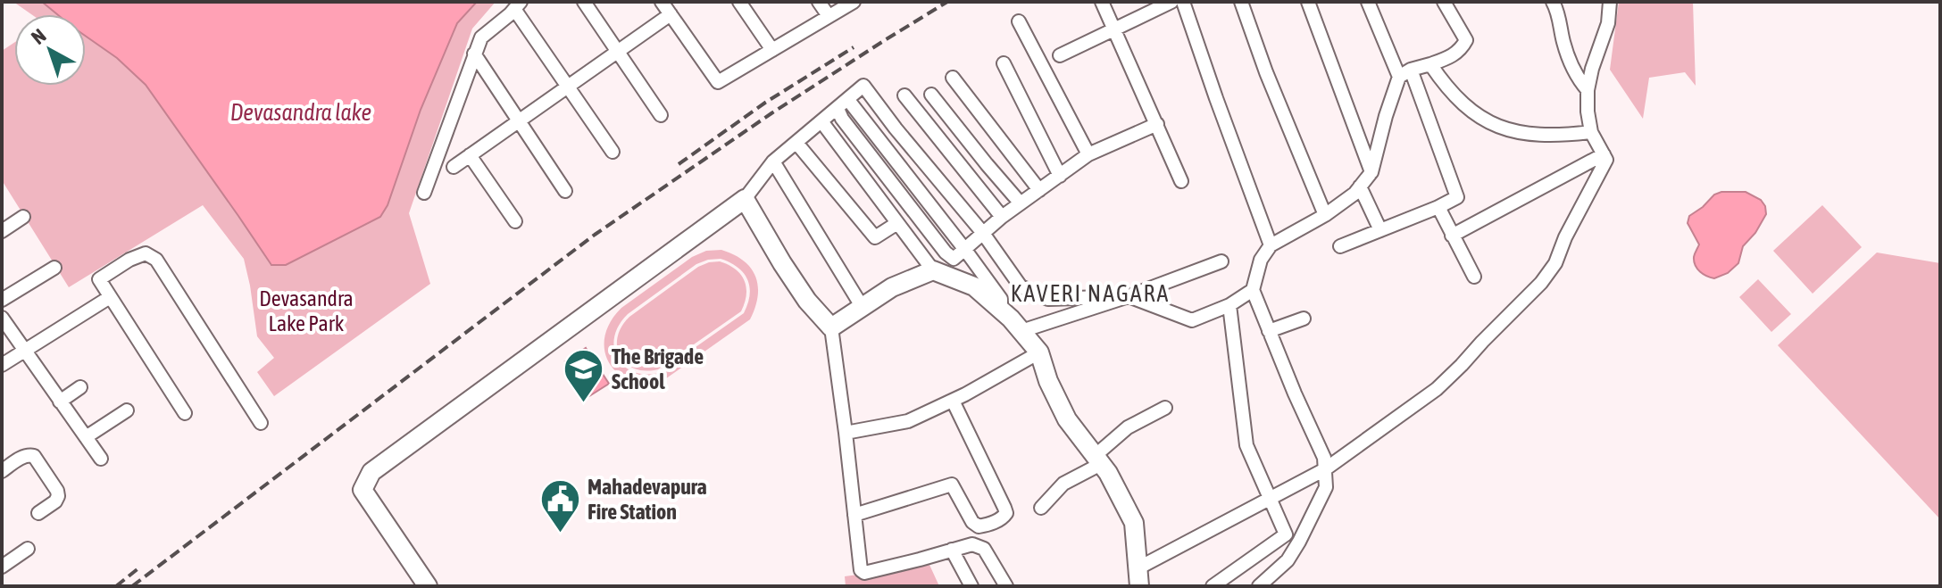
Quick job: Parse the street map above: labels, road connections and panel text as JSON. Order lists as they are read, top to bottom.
{
  "districts": ["KAVERI NAGARA"],
  "water": ["Devasandra lake"],
  "parks": ["Devasandra Lake Park"],
  "places": {
    "school or university": ["The Brigade School"],
    "public building": ["Mahadevapura Fire Station"]
  },
  "north": "top left"
}
